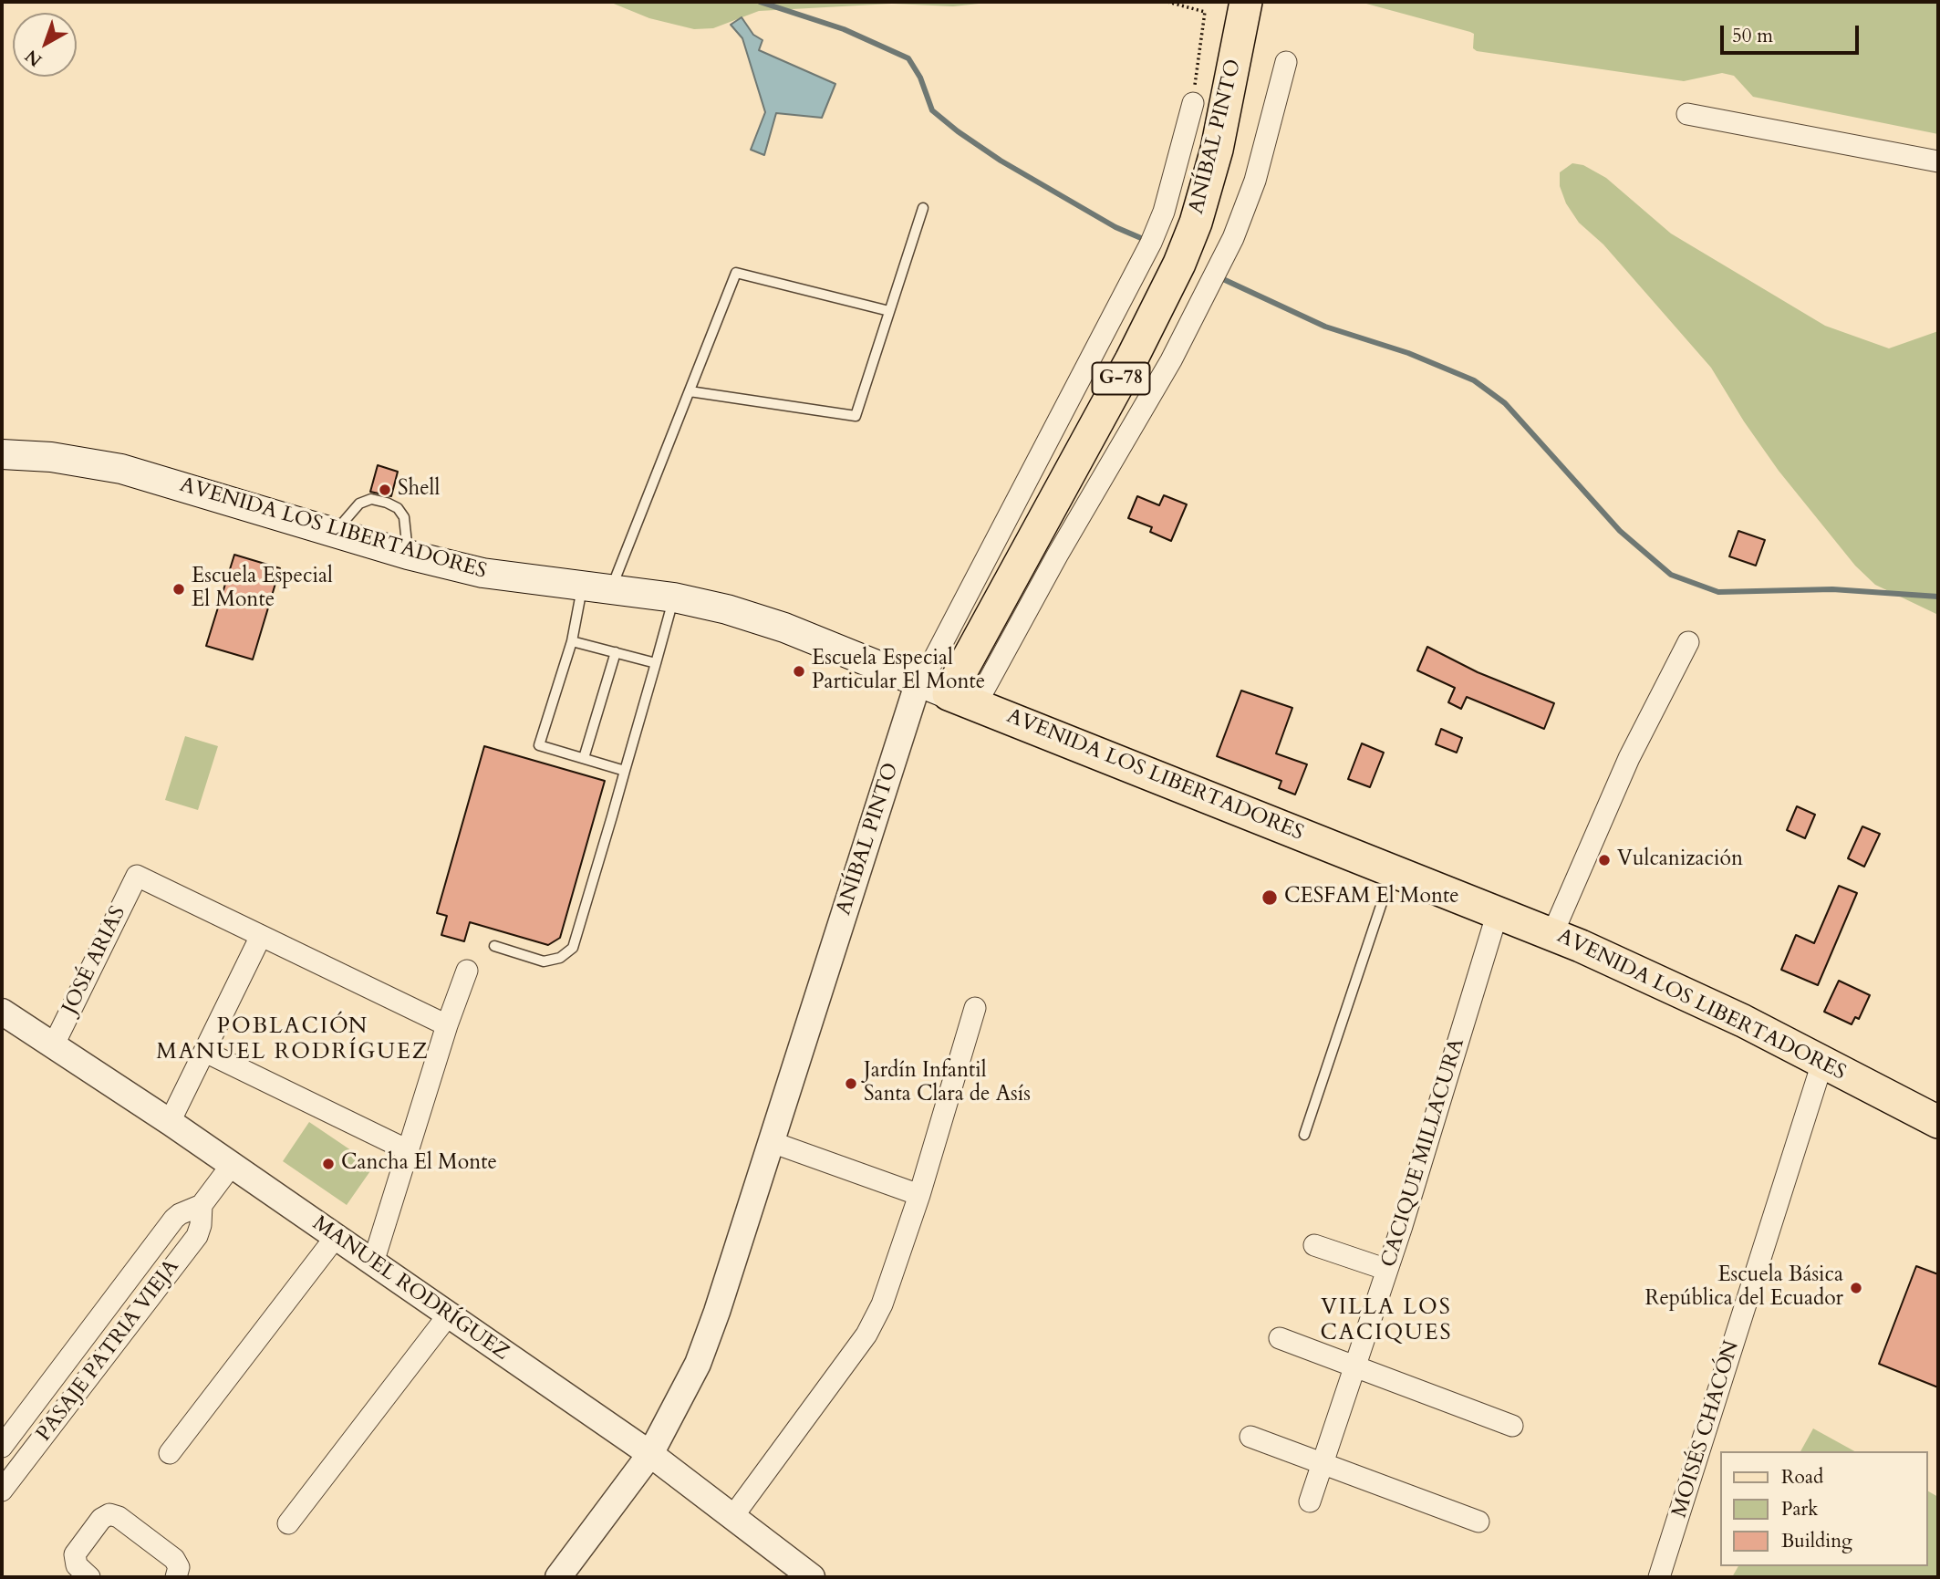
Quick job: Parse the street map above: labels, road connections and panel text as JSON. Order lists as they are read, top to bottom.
{
  "streets": {
    "main road": ["ANÍBAL PINTO", "G-78", "AVENIDA LOS LIBERTADORES"],
    "street": [
      "JOSÉ ARIAS",
      "CACIQUE MILLACURA",
      "MANUEL RODRÍGUEZ",
      "PASAJE PATRIA VIEJA",
      "MOISÉS CHACÓN"
    ]
  },
  "crossings": [
    ["ANÍBAL PINTO", "AVENIDA LOS LIBERTADORES"],
    ["ANÍBAL PINTO", "MANUEL RODRÍGUEZ"],
    ["AVENIDA LOS LIBERTADORES", "CACIQUE MILLACURA"],
    ["AVENIDA LOS LIBERTADORES", "MOISÉS CHACÓN"],
    ["JOSÉ ARIAS", "MANUEL RODRÍGUEZ"],
    ["MANUEL RODRÍGUEZ", "PASAJE PATRIA VIEJA"]
  ],
  "districts": ["POBLACIÓN MANUEL RODRÍGUEZ", "VILLA LOS CACIQUES"],
  "places": [
    "Shell",
    "Escuela Especial El Monte",
    "Escuela Especial Particular El Monte",
    "Vulcanización",
    "CESFAM El Monte",
    "Jardín Infantil Santa Clara de Asís",
    "Cancha El Monte",
    "Escuela Básica República del Ecuador"
  ],
  "legend": ["Road", "Park", "Building"],
  "scale_bar": "50 m",
  "north": "bottom left"
}
